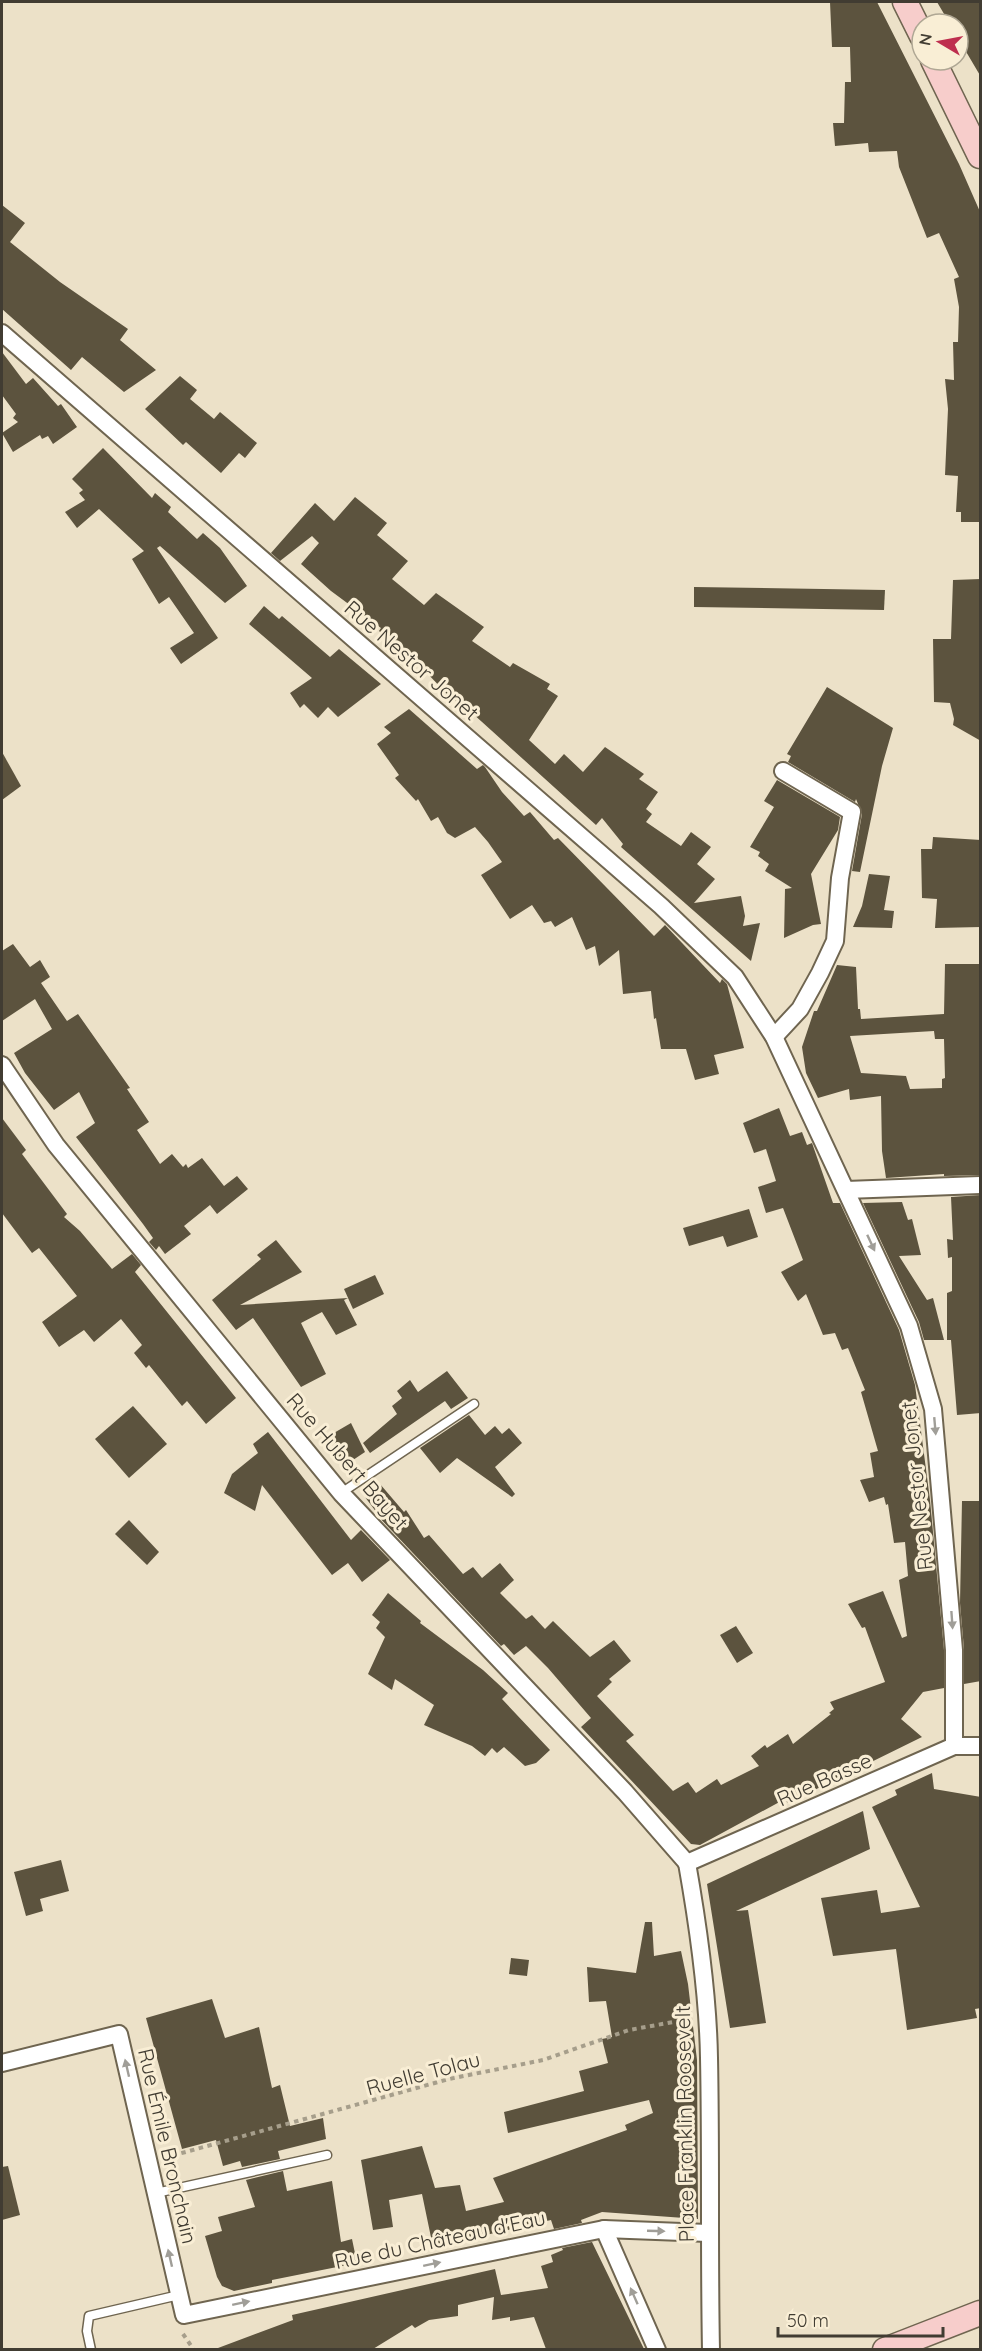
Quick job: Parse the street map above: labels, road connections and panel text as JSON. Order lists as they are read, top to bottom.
{
  "streets": {
    "street": [
      "Rue Nestor Jonet",
      "Rue Hubert Bayet",
      "Rue Basse",
      "Place Franklin Roosevelt",
      "Rue Émile Bronchain",
      "Rue du Château d'Eau"
    ],
    "path": ["Ruelle Tolau"]
  },
  "crossings": [
    ["Rue Nestor Jonet", "Rue Basse"],
    ["Rue Hubert Bayet", "Rue Basse"],
    ["Rue Hubert Bayet", "Place Franklin Roosevelt"],
    ["Rue Basse", "Place Franklin Roosevelt"],
    ["Ruelle Tolau", "Place Franklin Roosevelt"],
    ["Ruelle Tolau", "Rue Émile Bronchain"],
    ["Place Franklin Roosevelt", "Rue du Château d'Eau"],
    ["Rue Émile Bronchain", "Rue du Château d'Eau"]
  ],
  "one_way": ["Rue du Château d'Eau"],
  "scale_bar": "50 m",
  "north": "left"
}
